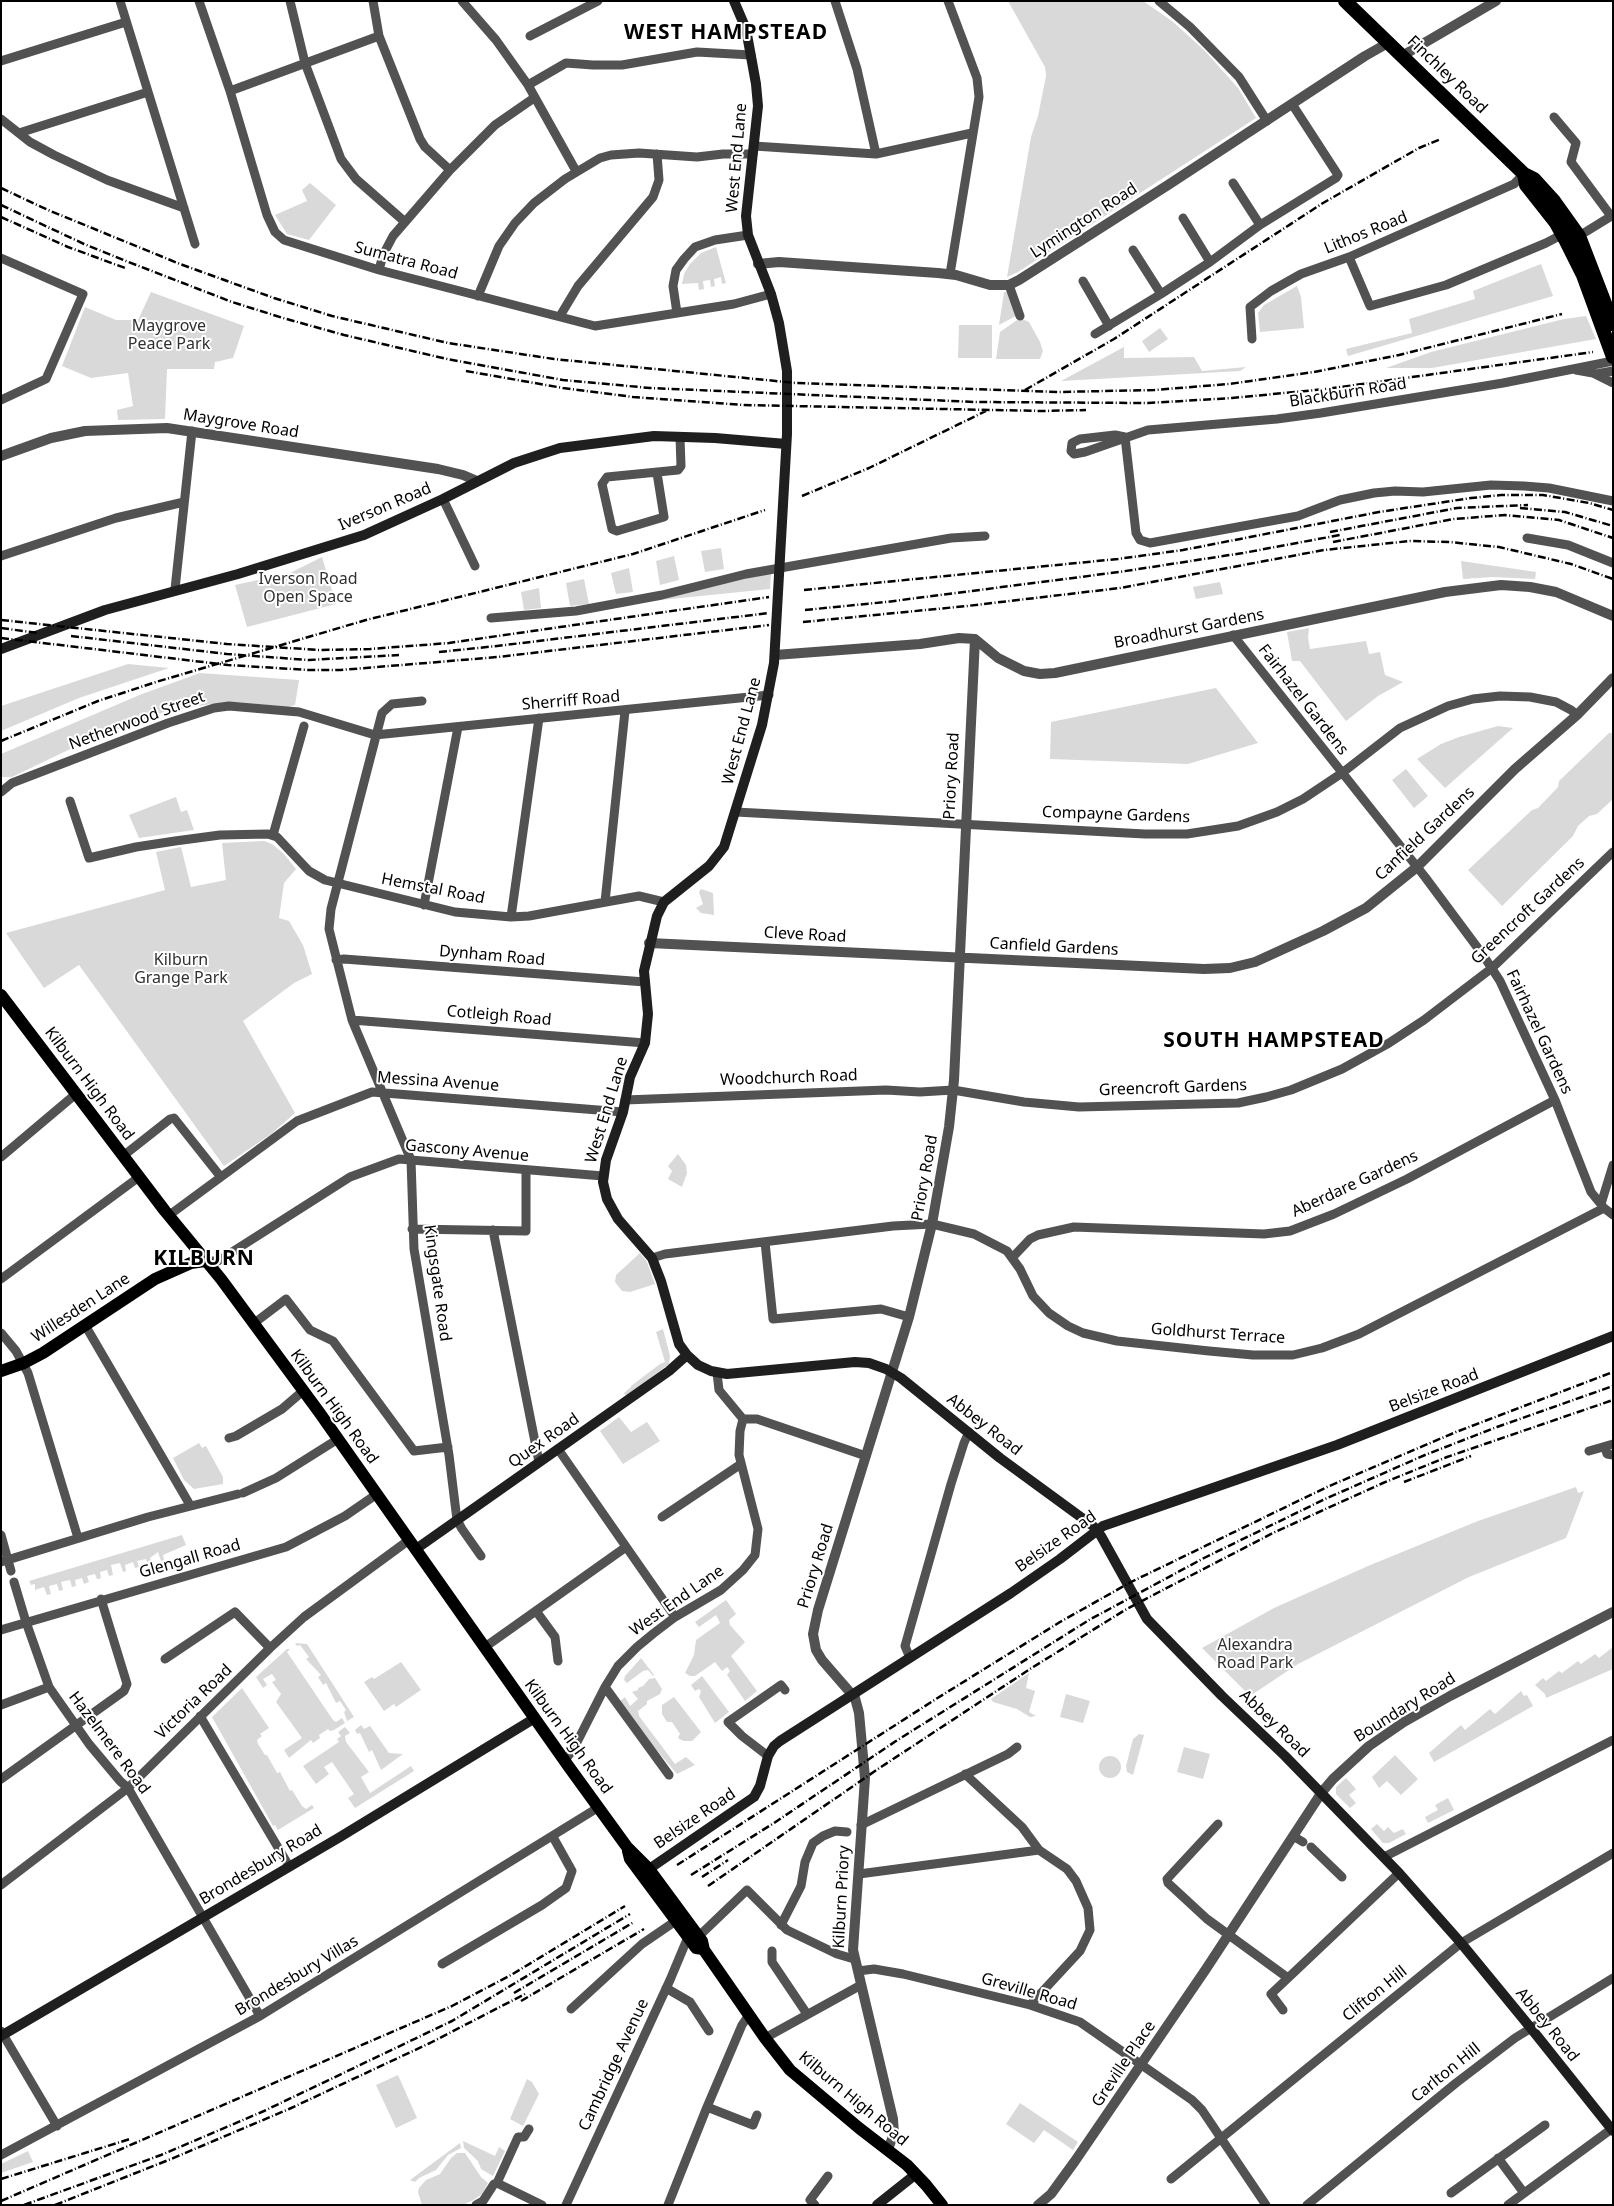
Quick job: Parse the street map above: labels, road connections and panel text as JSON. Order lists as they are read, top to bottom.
{
  "streets": {
    "highway": ["Finchley Road"],
    "main road": [
      "West End Lane",
      "Iverson Road",
      "Kilburn High Road",
      "Willesden Lane",
      "Belsize Road",
      "Abbey Road",
      "Quex Road",
      "Brondesbury Road"
    ],
    "street": [
      "Lymington Road",
      "Lithos Road",
      "Sumatra Road",
      "Blackburn Road",
      "Maygrove Road",
      "Broadhurst Gardens",
      "Fairhazel Gardens",
      "Sherriff Road",
      "Netherwood Street",
      "Priory Road",
      "Compayne Gardens",
      "Canfield Gardens",
      "Hemstal Road",
      "Greencroft Gardens",
      "Cleve Road",
      "Dynham Road",
      "Cotleigh Road",
      "Woodchurch Road",
      "Messina Avenue",
      "Gascony Avenue",
      "Aberdare Gardens",
      "Kingsgate Road",
      "Goldhurst Terrace",
      "Glengall Road",
      "Victoria Road",
      "Boundary Road",
      "Hazelmere Road",
      "Kilburn Priory",
      "Brondesbury Villas",
      "Greville Road",
      "Clifton Hill",
      "Greville Place",
      "Cambridge Avenue",
      "Carlton Hill"
    ]
  },
  "crossings": [
    ["Finchley Road", "Lymington Road"],
    ["Finchley Road", "Lithos Road"],
    ["Finchley Road", "Blackburn Road"],
    ["West End Lane", "Sumatra Road"],
    ["West End Lane", "Iverson Road"],
    ["West End Lane", "Sherriff Road"],
    ["West End Lane", "Compayne Gardens"],
    ["West End Lane", "Hemstal Road"],
    ["West End Lane", "Cleve Road"],
    ["West End Lane", "Dynham Road"],
    ["West End Lane", "Cotleigh Road"],
    ["West End Lane", "Woodchurch Road"],
    ["West End Lane", "Messina Avenue"],
    ["West End Lane", "Kilburn High Road"],
    ["West End Lane", "Gascony Avenue"],
    ["West End Lane", "Goldhurst Terrace"],
    ["West End Lane", "Abbey Road"],
    ["West End Lane", "Quex Road"],
    ["Maygrove Road", "Iverson Road"],
    ["Broadhurst Gardens", "Fairhazel Gardens"],
    ["Broadhurst Gardens", "Priory Road"],
    ["Fairhazel Gardens", "Compayne Gardens"],
    ["Fairhazel Gardens", "Canfield Gardens"],
    ["Fairhazel Gardens", "Greencroft Gardens"],
    ["Fairhazel Gardens", "Aberdare Gardens"],
    ["Fairhazel Gardens", "Goldhurst Terrace"],
    ["Sherriff Road", "Netherwood Street"],
    ["Sherriff Road", "Kingsgate Road"],
    ["Netherwood Street", "Kingsgate Road"],
    ["Priory Road", "Compayne Gardens"],
    ["Priory Road", "Canfield Gardens"],
    ["Priory Road", "Greencroft Gardens"],
    ["Priory Road", "Cleve Road"],
    ["Priory Road", "Woodchurch Road"],
    ["Priory Road", "Goldhurst Terrace"],
    ["Priory Road", "Belsize Road"],
    ["Priory Road", "Abbey Road"],
    ["Priory Road", "Kilburn Priory"],
    ["Compayne Gardens", "Canfield Gardens"],
    ["Canfield Gardens", "Cleve Road"],
    ["Hemstal Road", "Kingsgate Road"],
    ["Greencroft Gardens", "Woodchurch Road"],
    ["Dynham Road", "Kingsgate Road"],
    ["Cotleigh Road", "Kingsgate Road"],
    ["Messina Avenue", "Kilburn High Road"],
    ["Messina Avenue", "Kingsgate Road"],
    ["Kilburn High Road", "Gascony Avenue"],
    ["Kilburn High Road", "Willesden Lane"],
    ["Kilburn High Road", "Belsize Road"],
    ["Kilburn High Road", "Quex Road"],
    ["Kilburn High Road", "Glengall Road"],
    ["Kilburn High Road", "Victoria Road"],
    ["Kilburn High Road", "Brondesbury Road"],
    ["Kilburn High Road", "Kilburn Priory"],
    ["Kilburn High Road", "Brondesbury Villas"],
    ["Kilburn High Road", "Cambridge Avenue"],
    ["Gascony Avenue", "Kingsgate Road"],
    ["Gascony Avenue", "Willesden Lane"],
    ["Aberdare Gardens", "Goldhurst Terrace"],
    ["Kingsgate Road", "Quex Road"],
    ["Belsize Road", "Abbey Road"],
    ["Belsize Road", "Kilburn Priory"],
    ["Abbey Road", "Quex Road"],
    ["Abbey Road", "Boundary Road"],
    ["Abbey Road", "Clifton Hill"],
    ["Abbey Road", "Carlton Hill"],
    ["Quex Road", "Victoria Road"],
    ["Glengall Road", "Hazelmere Road"],
    ["Victoria Road", "Hazelmere Road"],
    ["Boundary Road", "Greville Place"],
    ["Hazelmere Road", "Brondesbury Road"],
    ["Hazelmere Road", "Brondesbury Villas"],
    ["Kilburn Priory", "Greville Road"],
    ["Greville Road", "Clifton Hill"],
    ["Greville Road", "Greville Place"]
  ],
  "districts": ["WEST HAMPSTEAD", "SOUTH HAMPSTEAD", "KILBURN"],
  "parks": [
    "Maygrove Peace Park",
    "Iverson Road Open Space",
    "Kilburn Grange Park",
    "Alexandra Road Park"
  ]
}
